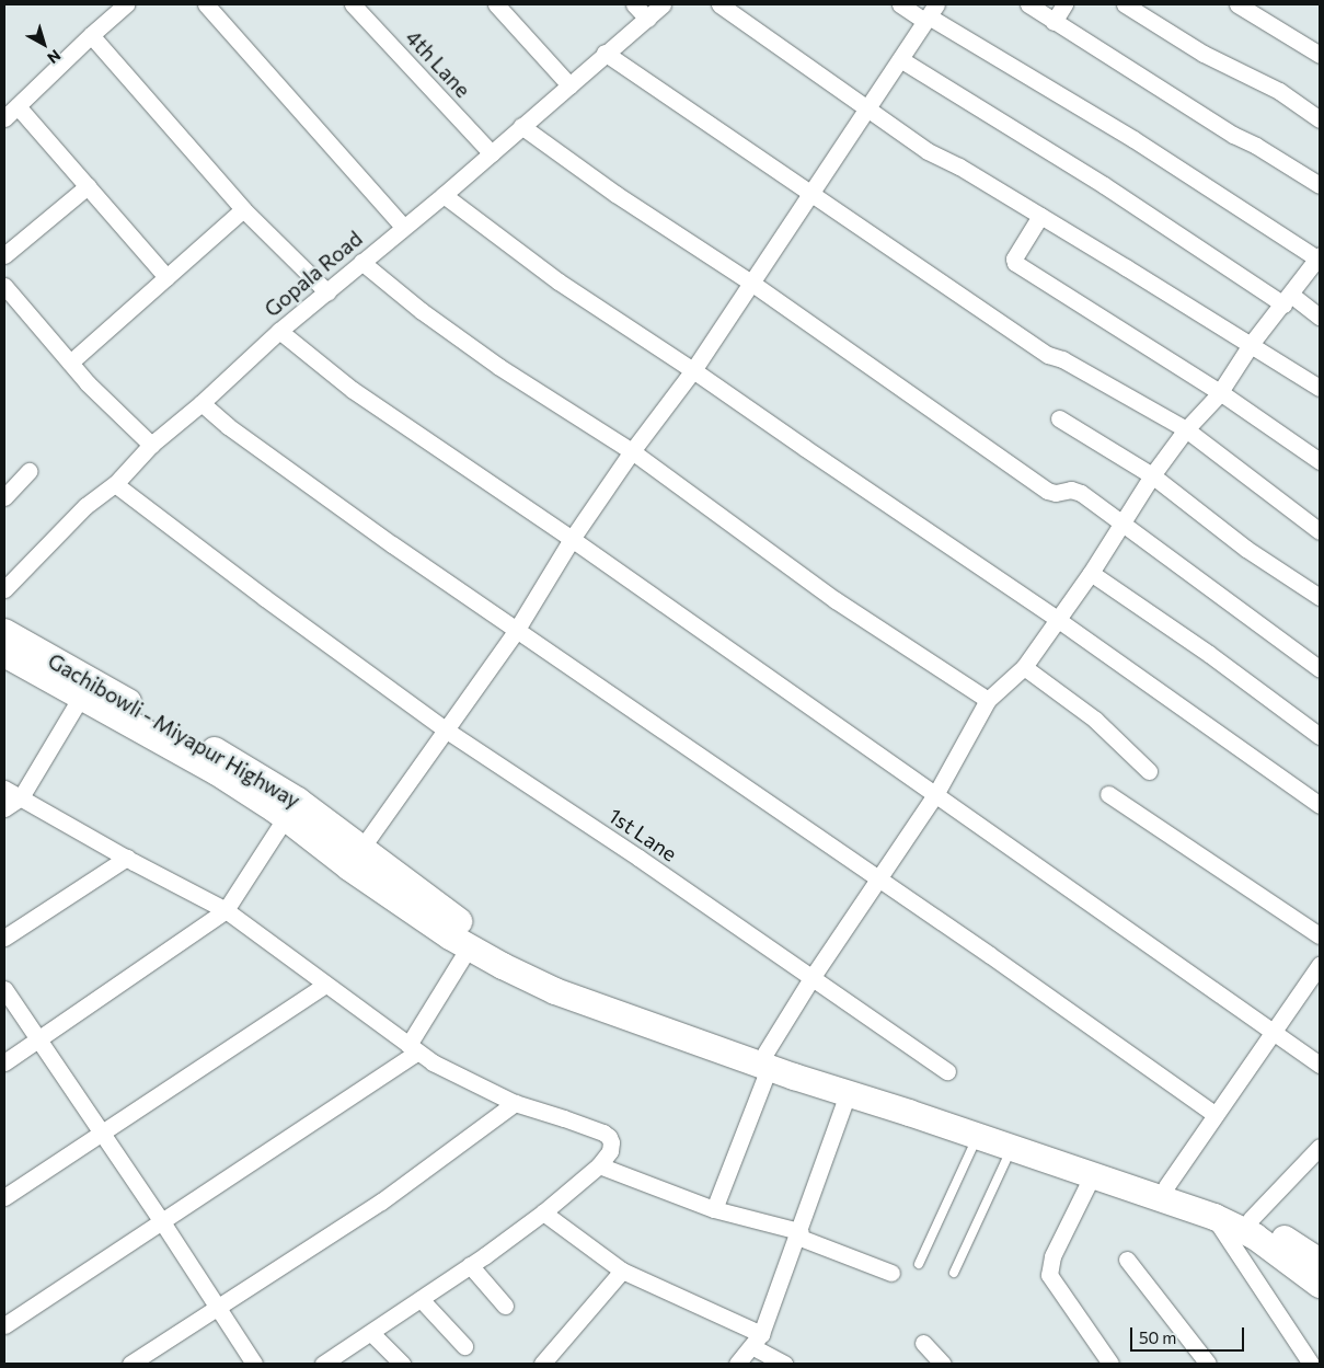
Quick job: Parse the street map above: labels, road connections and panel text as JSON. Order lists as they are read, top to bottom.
{
  "streets": {
    "main road": ["Gachibowli - Miyapur Highway"],
    "street": ["4th Lane", "Gopala Road", "1st Lane"]
  },
  "crossings": [
    ["4th Lane", "Gopala Road"],
    ["Gopala Road", "1st Lane"]
  ],
  "scale_bar": "50 m",
  "north": "bottom right"
}
